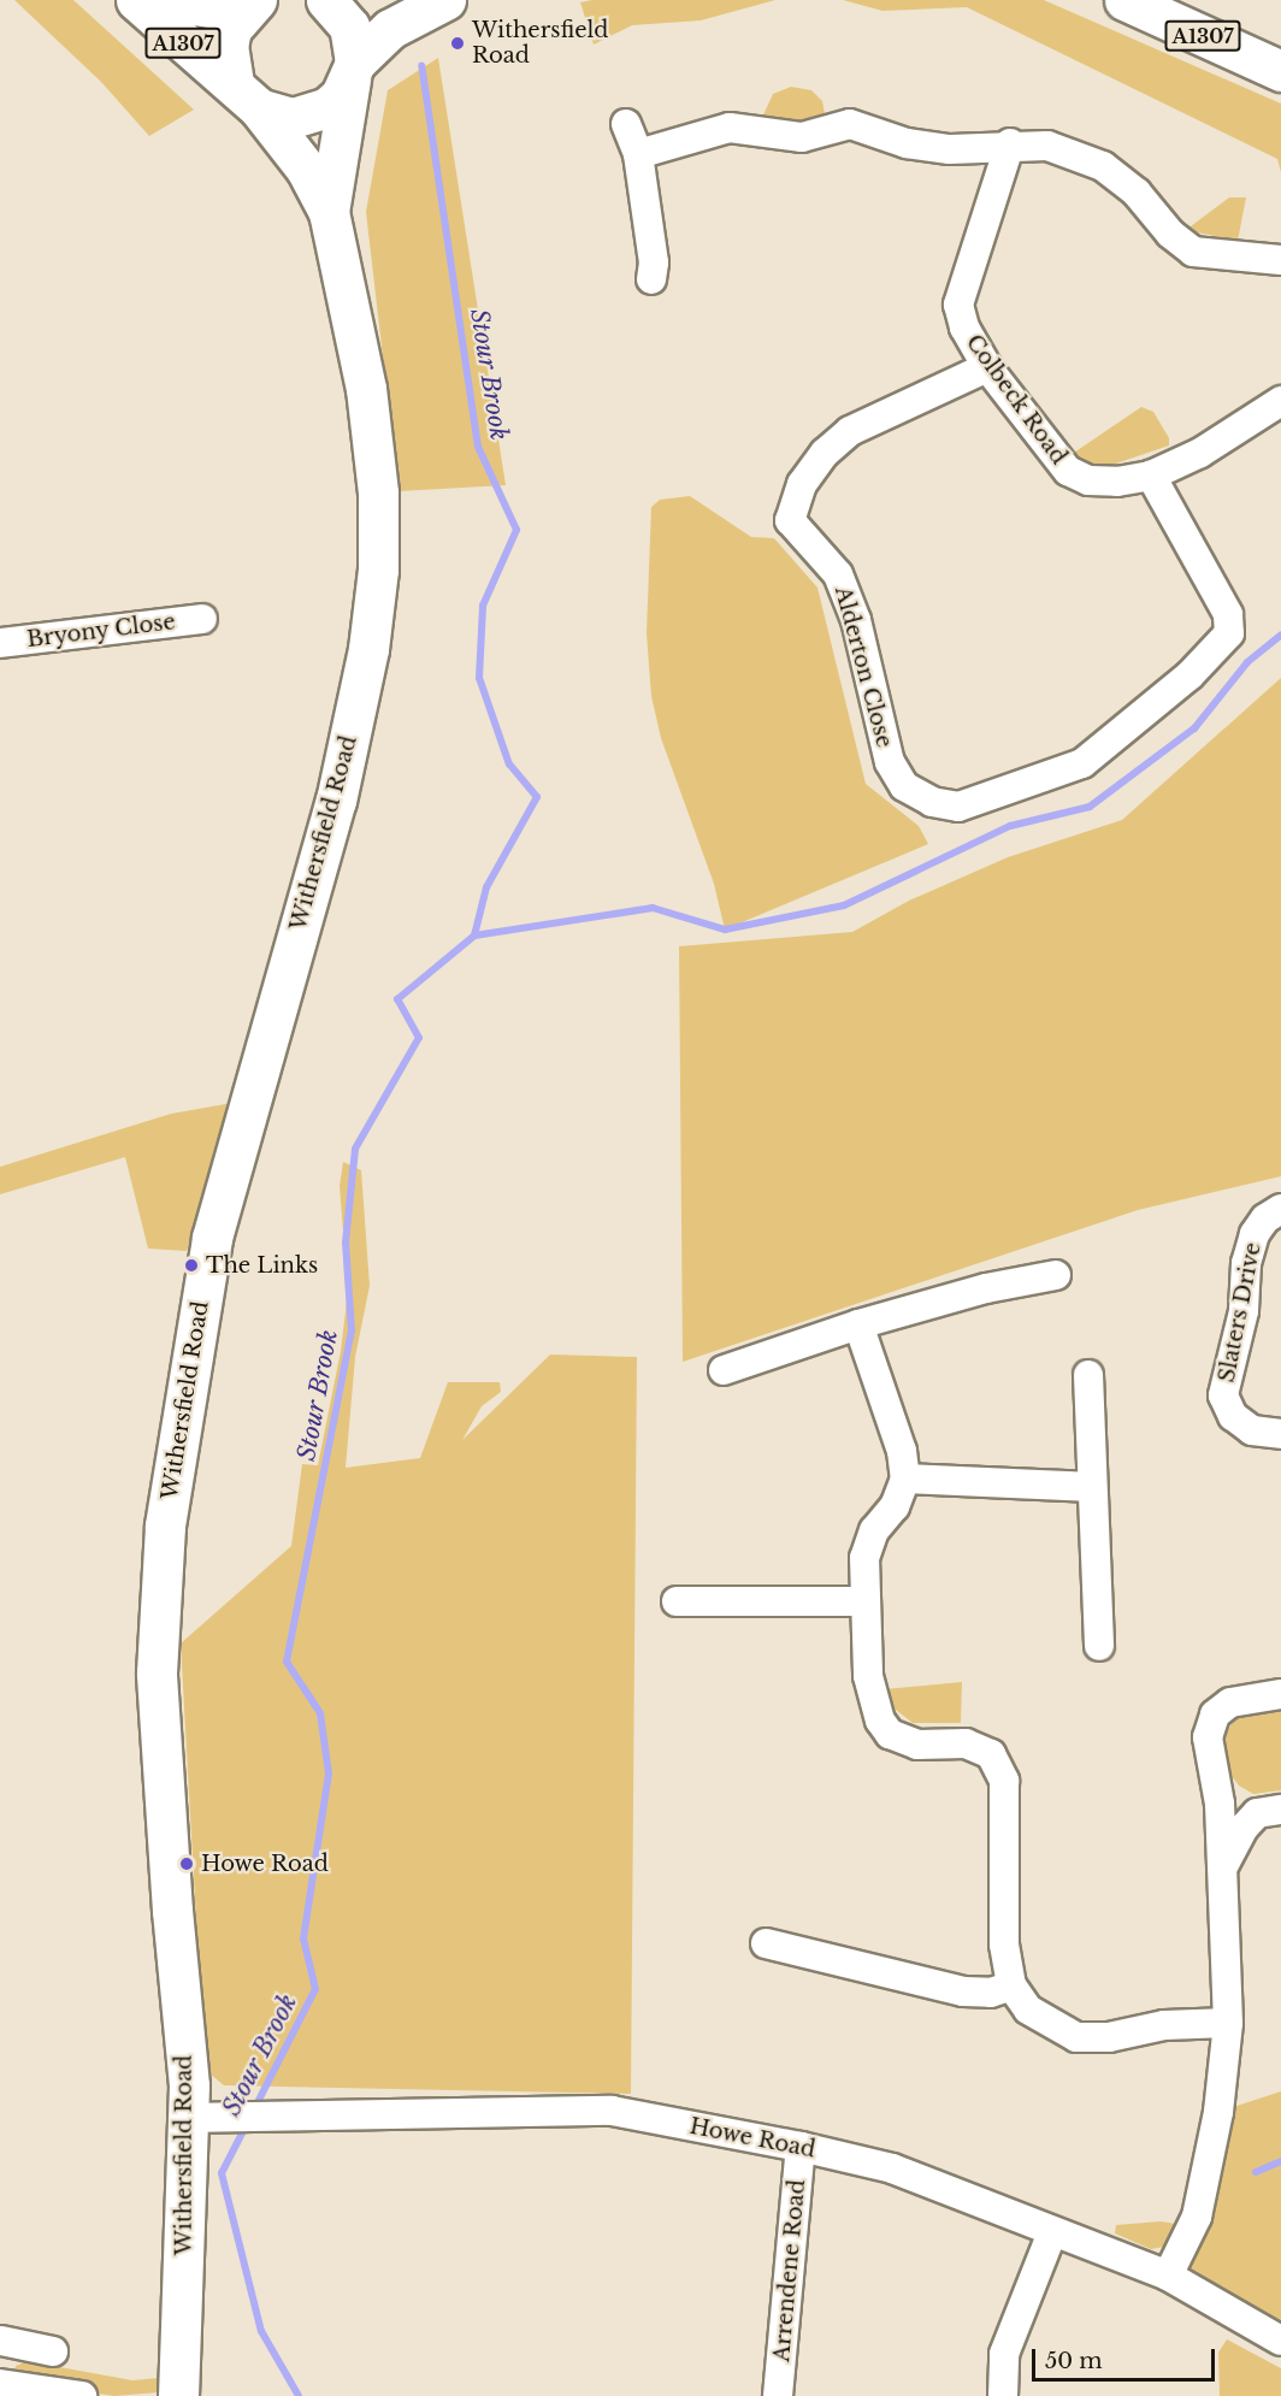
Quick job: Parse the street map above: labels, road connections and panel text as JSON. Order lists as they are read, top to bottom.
{
  "streets": {
    "street": [
      "A1307",
      "Colbeck Road",
      "Bryony Close",
      "Alderton Close",
      "Withersfield Road",
      "Slaters Drive",
      "Howe Road",
      "Arrendene Road"
    ]
  },
  "crossings": [
    ["A1307", "Withersfield Road"],
    ["Colbeck Road", "Alderton Close"],
    ["Withersfield Road", "Howe Road"],
    ["Howe Road", "Arrendene Road"]
  ],
  "water": ["Stour Brook"],
  "places": ["Withersfield Road", "The Links", "Howe Road"],
  "scale_bar": "50 m"
}
